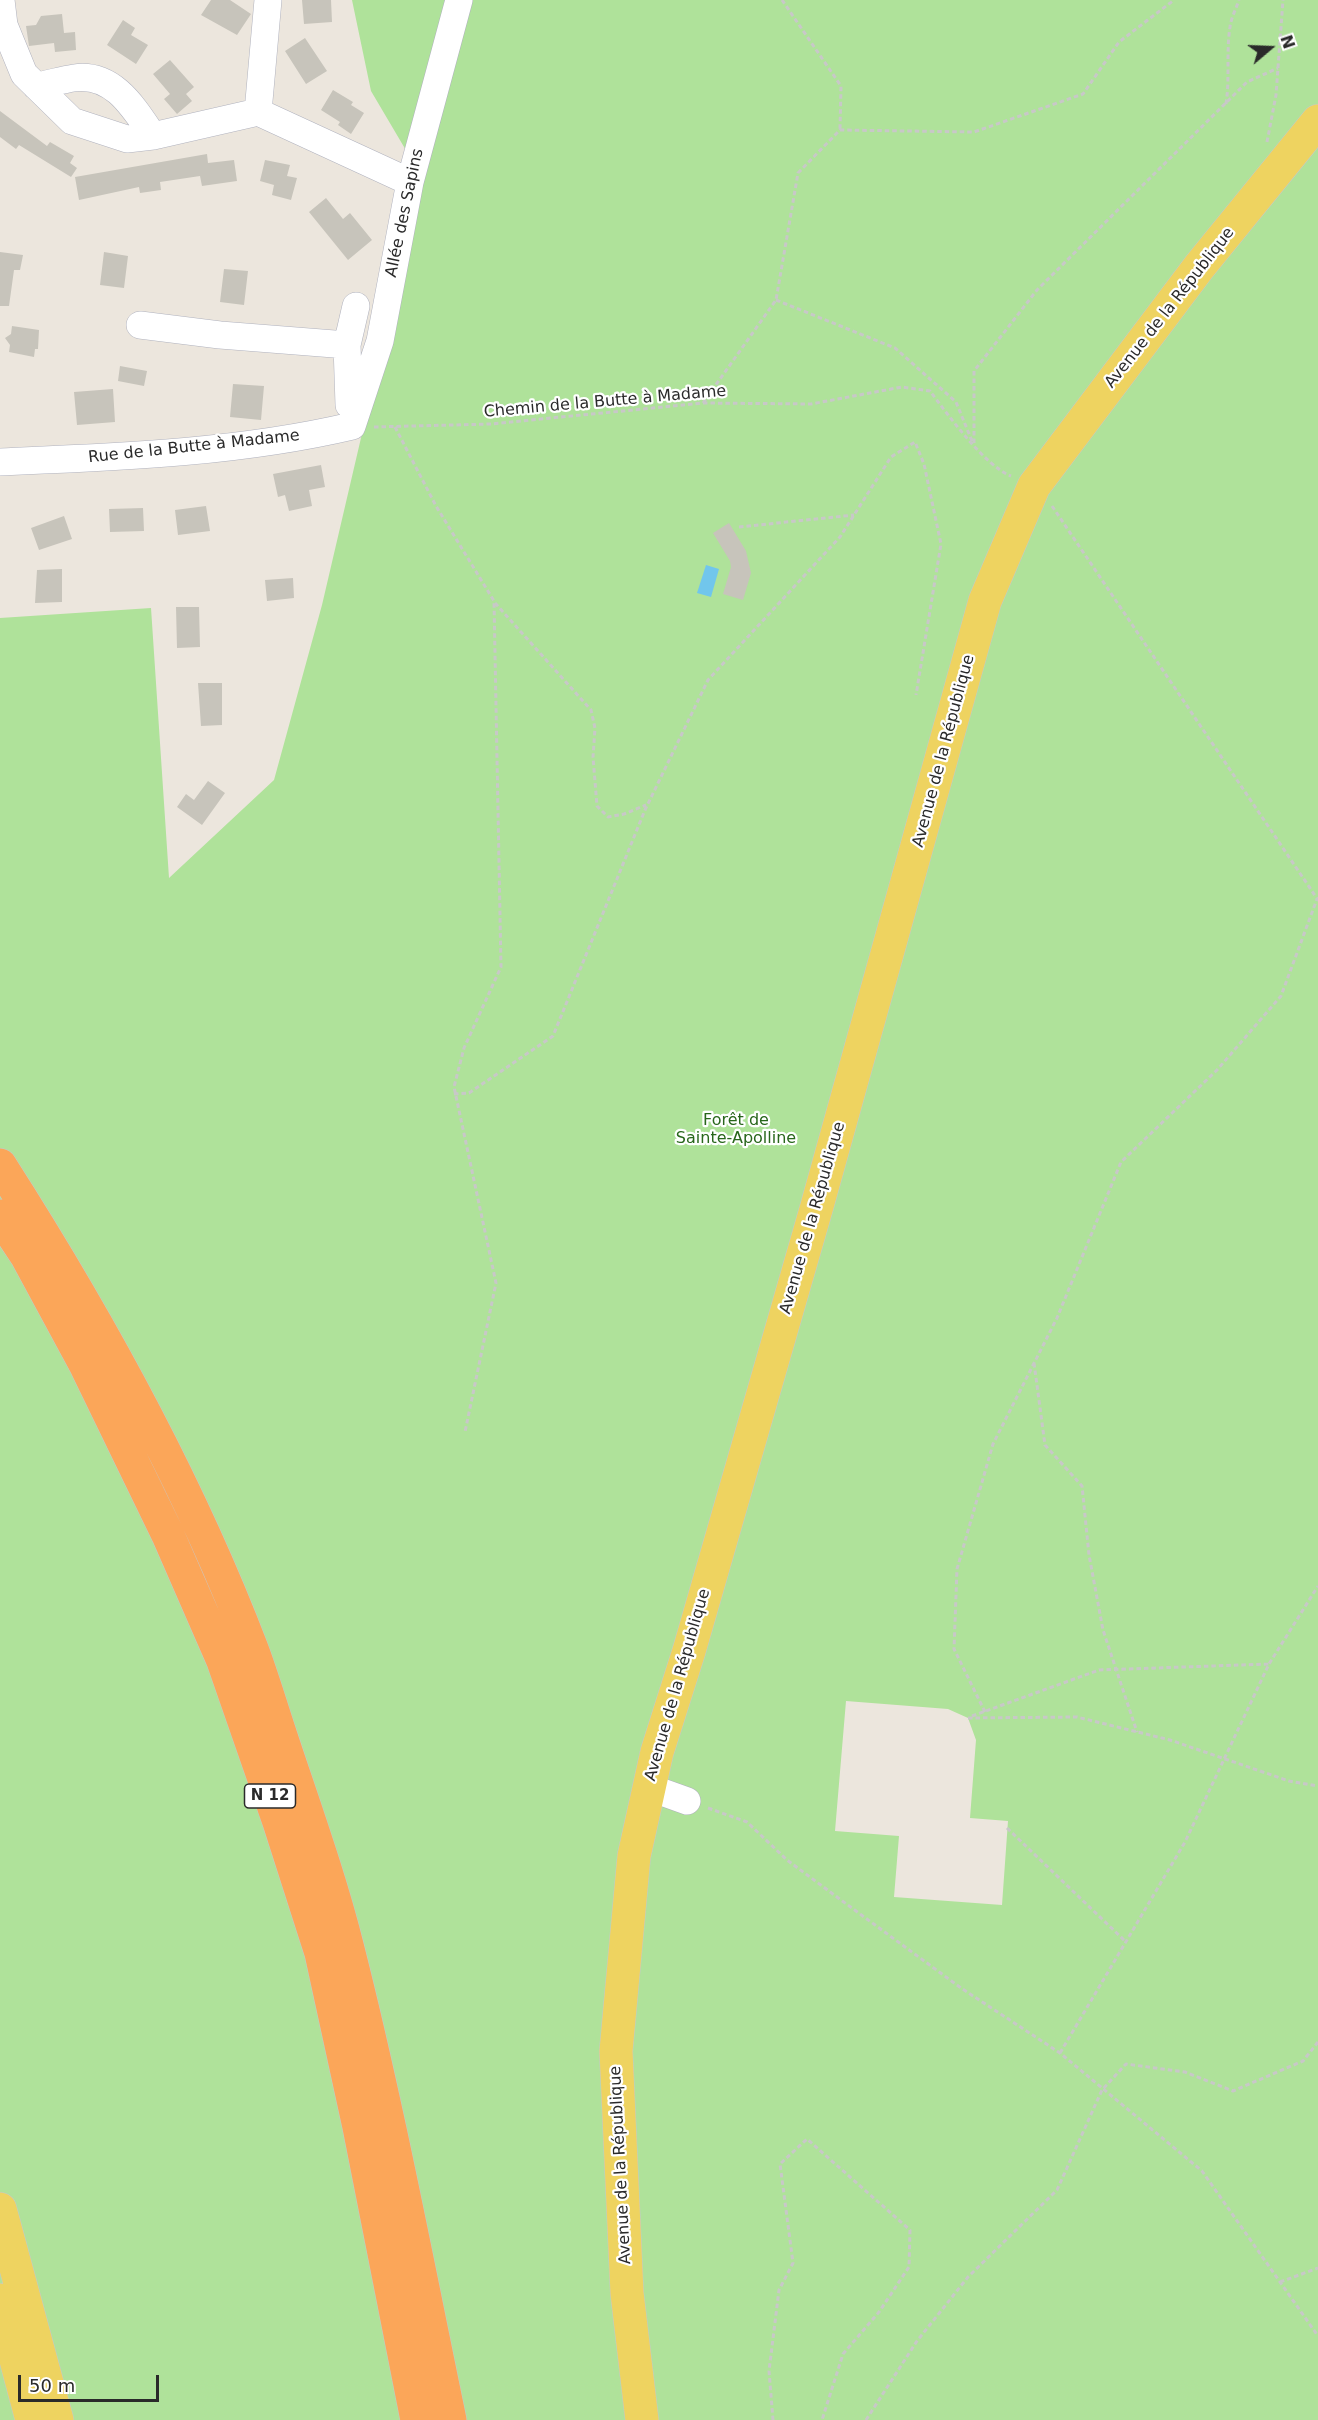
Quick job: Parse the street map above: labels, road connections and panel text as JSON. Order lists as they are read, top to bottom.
{
  "streets": {
    "highway": ["N 12"],
    "main road": ["Avenue de la République"],
    "street": ["Allée des Sapins", "Rue de la Butte à Madame"],
    "path": ["Chemin de la Butte à Madame"]
  },
  "crossings": [
    ["Allée des Sapins", "Chemin de la Butte à Madame"],
    ["Allée des Sapins", "Rue de la Butte à Madame"],
    ["Avenue de la République", "Chemin de la Butte à Madame"],
    ["Chemin de la Butte à Madame", "Rue de la Butte à Madame"]
  ],
  "parks": ["Forêt de Sainte-Apolline"],
  "scale_bar": "50 m",
  "north": "right"
}
